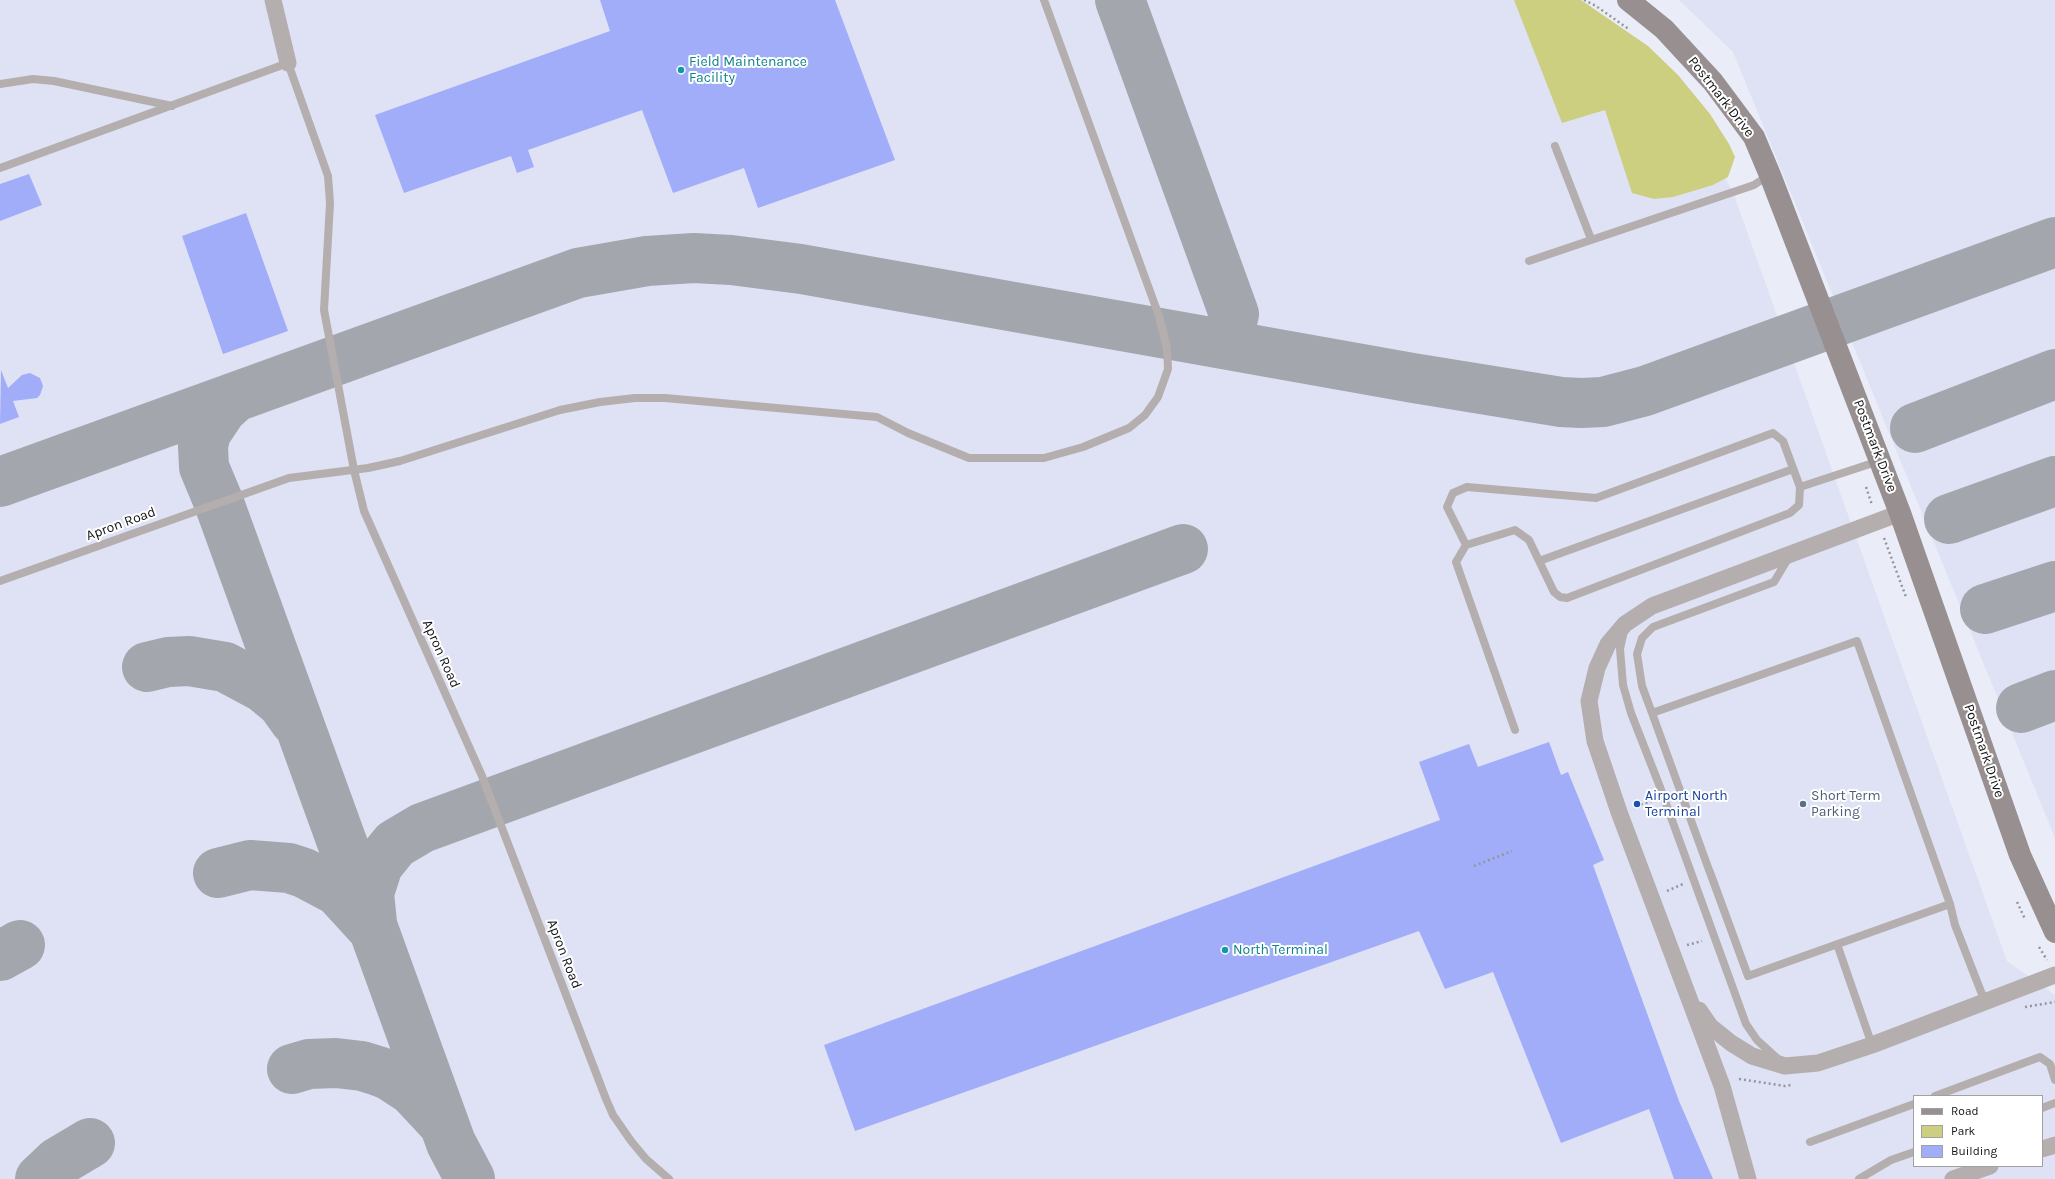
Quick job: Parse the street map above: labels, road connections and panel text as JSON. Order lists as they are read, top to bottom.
{
  "streets": {
    "street": ["Postmark Drive"],
    "lane": ["Apron Road"]
  },
  "places": [
    "Field Maintenance Facility",
    "Airport North Terminal",
    "Short Term Parking",
    "North Terminal"
  ],
  "legend": ["Road", "Park", "Building"]
}
